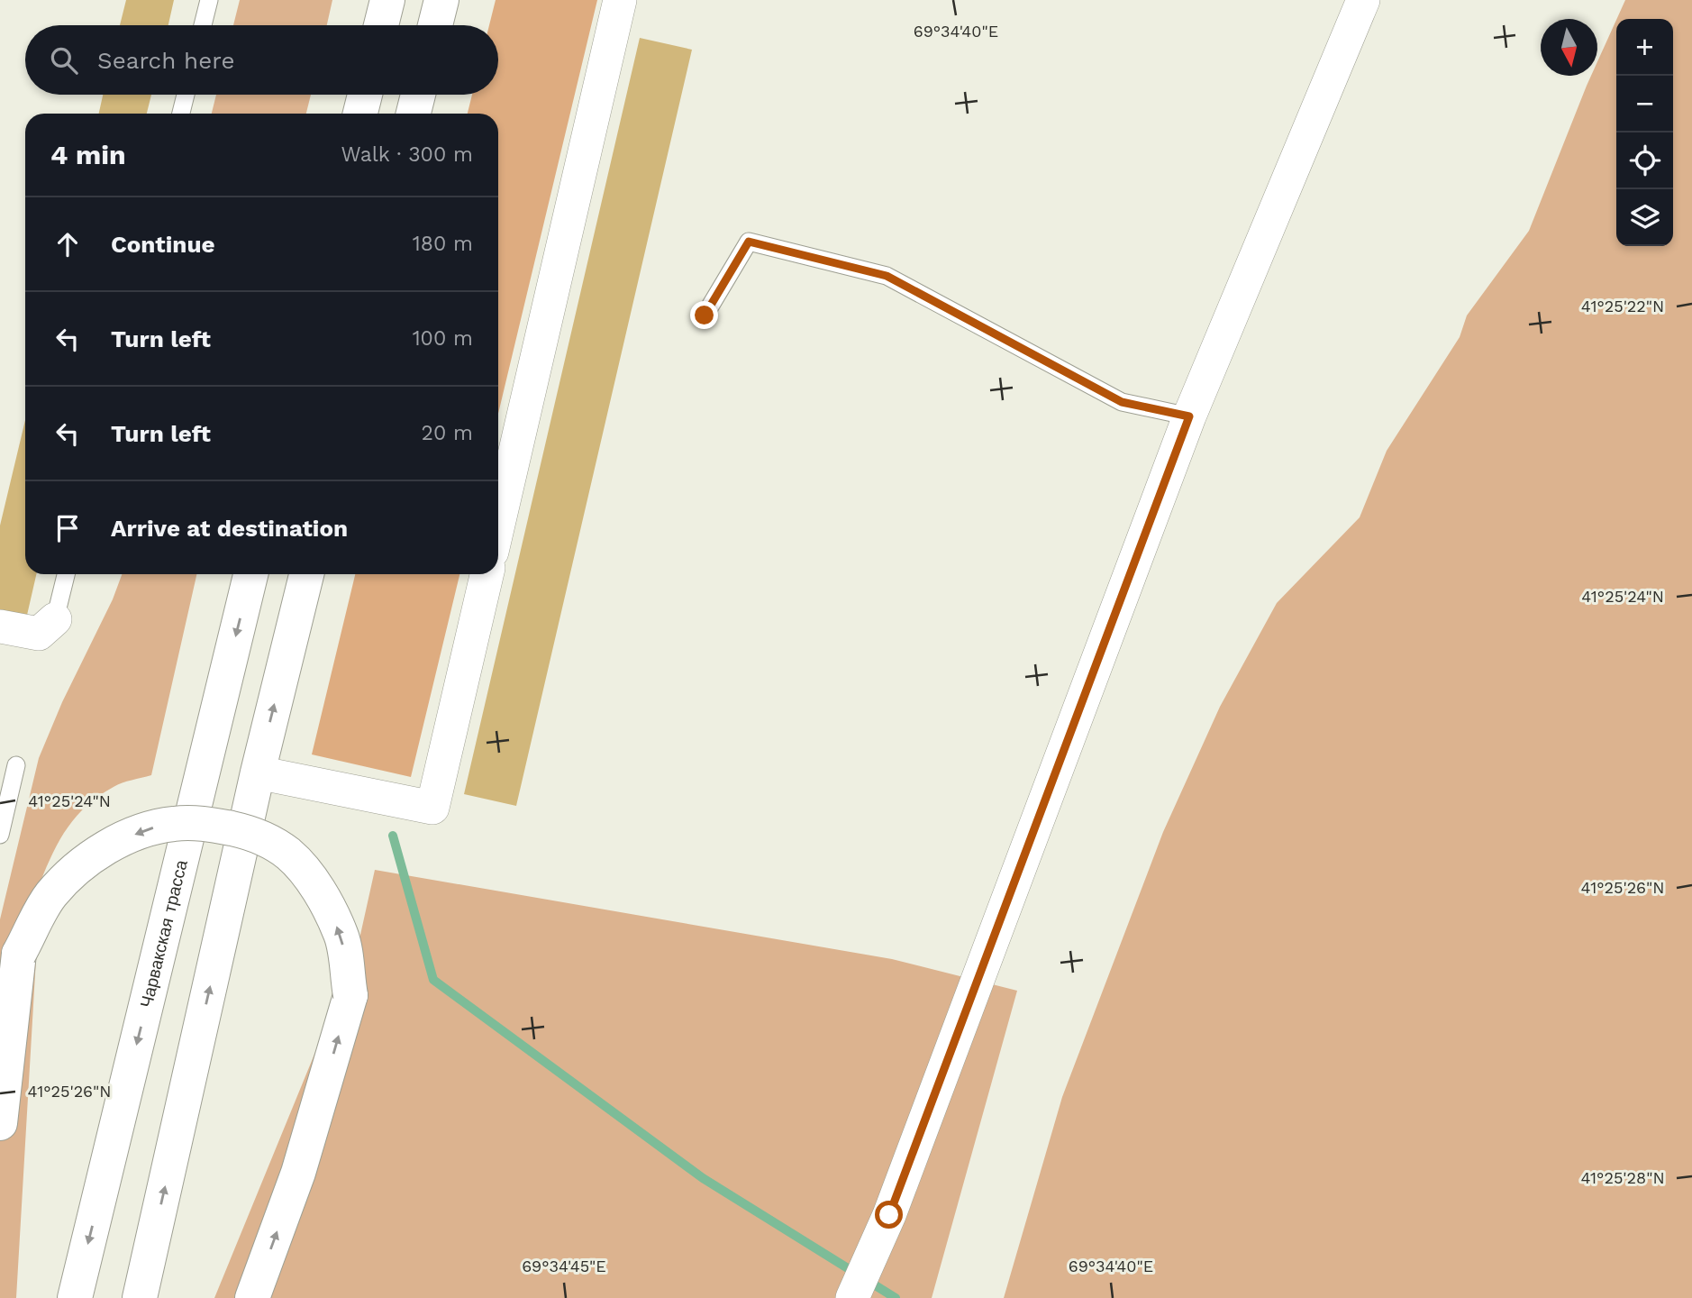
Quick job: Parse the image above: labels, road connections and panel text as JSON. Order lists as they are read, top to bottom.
{
  "streets": {
    "highway": ["Чарвакская трасса"]
  },
  "north": "bottom",
  "page": {
    "map_buttons": ["+", "−"],
    "search": "Search here",
    "heading": ["4 min", "Walk · 300 m"],
    "list": [
      ["Continue", "180 m"],
      ["Turn left", "100 m"],
      ["Turn left", "20 m"],
      "Arrive at destination"
    ]
  },
  "coordinates": [
    "69°34'40\"E",
    "41°25'22\"N",
    "41°25'24\"N",
    "41°25'26\"N",
    "41°25'28\"N",
    "69°34'45\"E"
  ]
}
